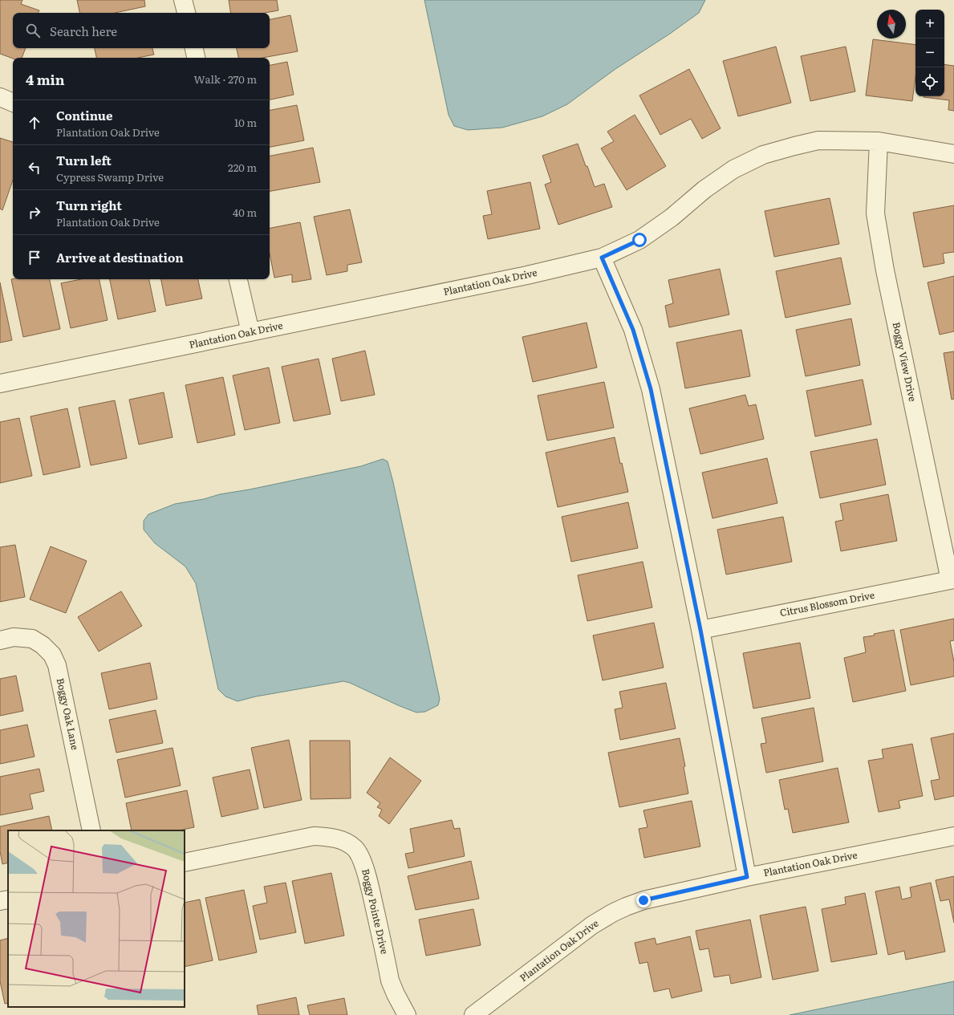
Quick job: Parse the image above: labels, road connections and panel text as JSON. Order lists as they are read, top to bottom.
{
  "streets": {
    "street": [
      "Plantation Oak Drive",
      "Boggy View Drive",
      "Citrus Blossom Drive",
      "Boggy Oak Lane",
      "Boggy Pointe Drive"
    ]
  },
  "crossings": [
    ["Plantation Oak Drive", "Boggy View Drive"],
    ["Boggy View Drive", "Citrus Blossom Drive"]
  ],
  "north": "top",
  "page": {
    "map_buttons": ["+", "−"],
    "search": "Search here",
    "heading": ["4 min", "Walk · 270 m"],
    "list": [
      ["Continue", "Plantation Oak Drive", "10 m"],
      ["Turn left", "Cypress Swamp Drive", "220 m"],
      ["Turn right", "Plantation Oak Drive", "40 m"],
      "Arrive at destination"
    ]
  }
}
